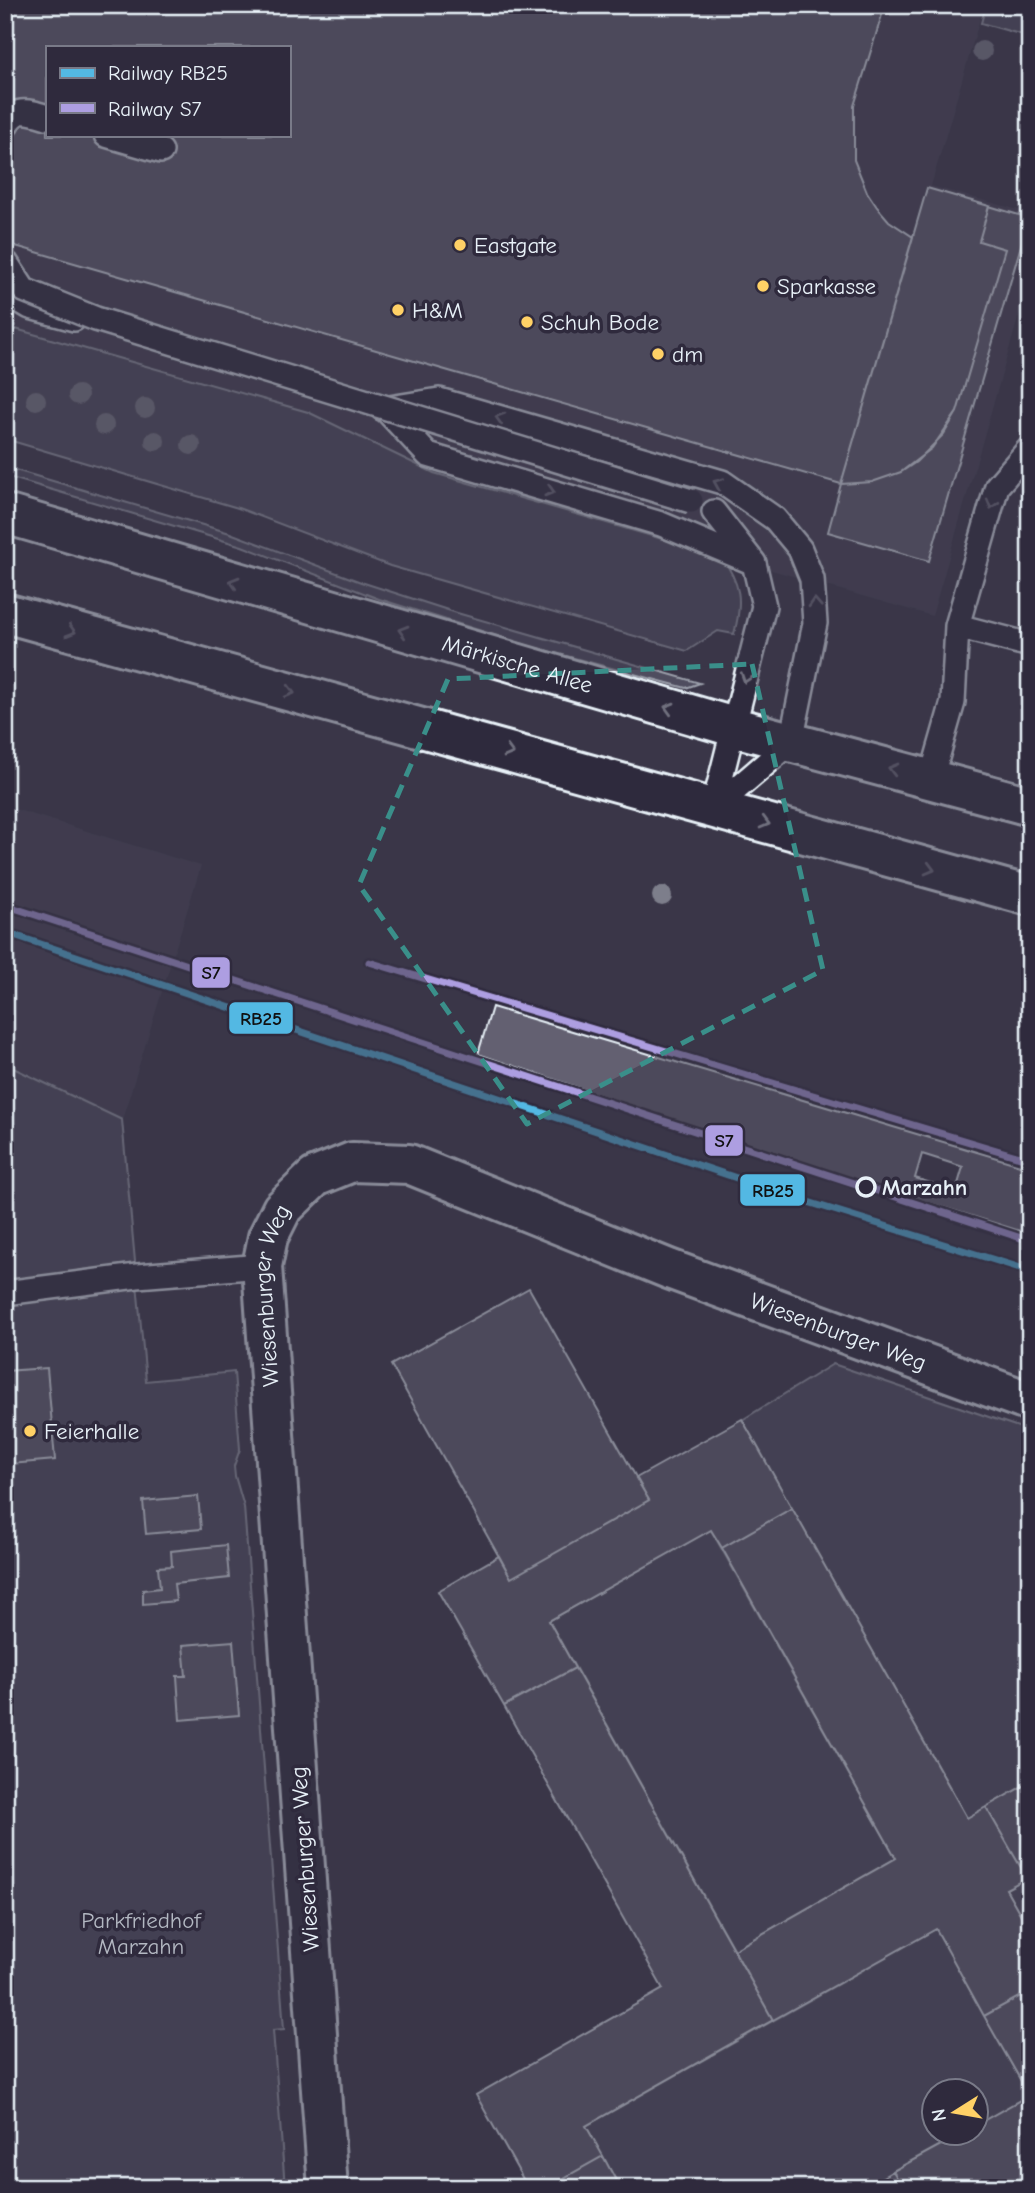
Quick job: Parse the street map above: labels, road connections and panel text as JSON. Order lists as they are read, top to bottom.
{
  "streets": {
    "main road": ["Märkische Allee", "Wiesenburger Weg"]
  },
  "parks": ["Parkfriedhof Marzahn"],
  "places": [
    "Eastgate",
    "Sparkasse",
    "H&M",
    "Schuh Bode",
    "dm",
    "Marzahn",
    "Feierhalle"
  ],
  "lines": ["rail line S7", "rail line RB25"],
  "legend": ["Railway RB25", "Railway S7"],
  "north": "left"
}
